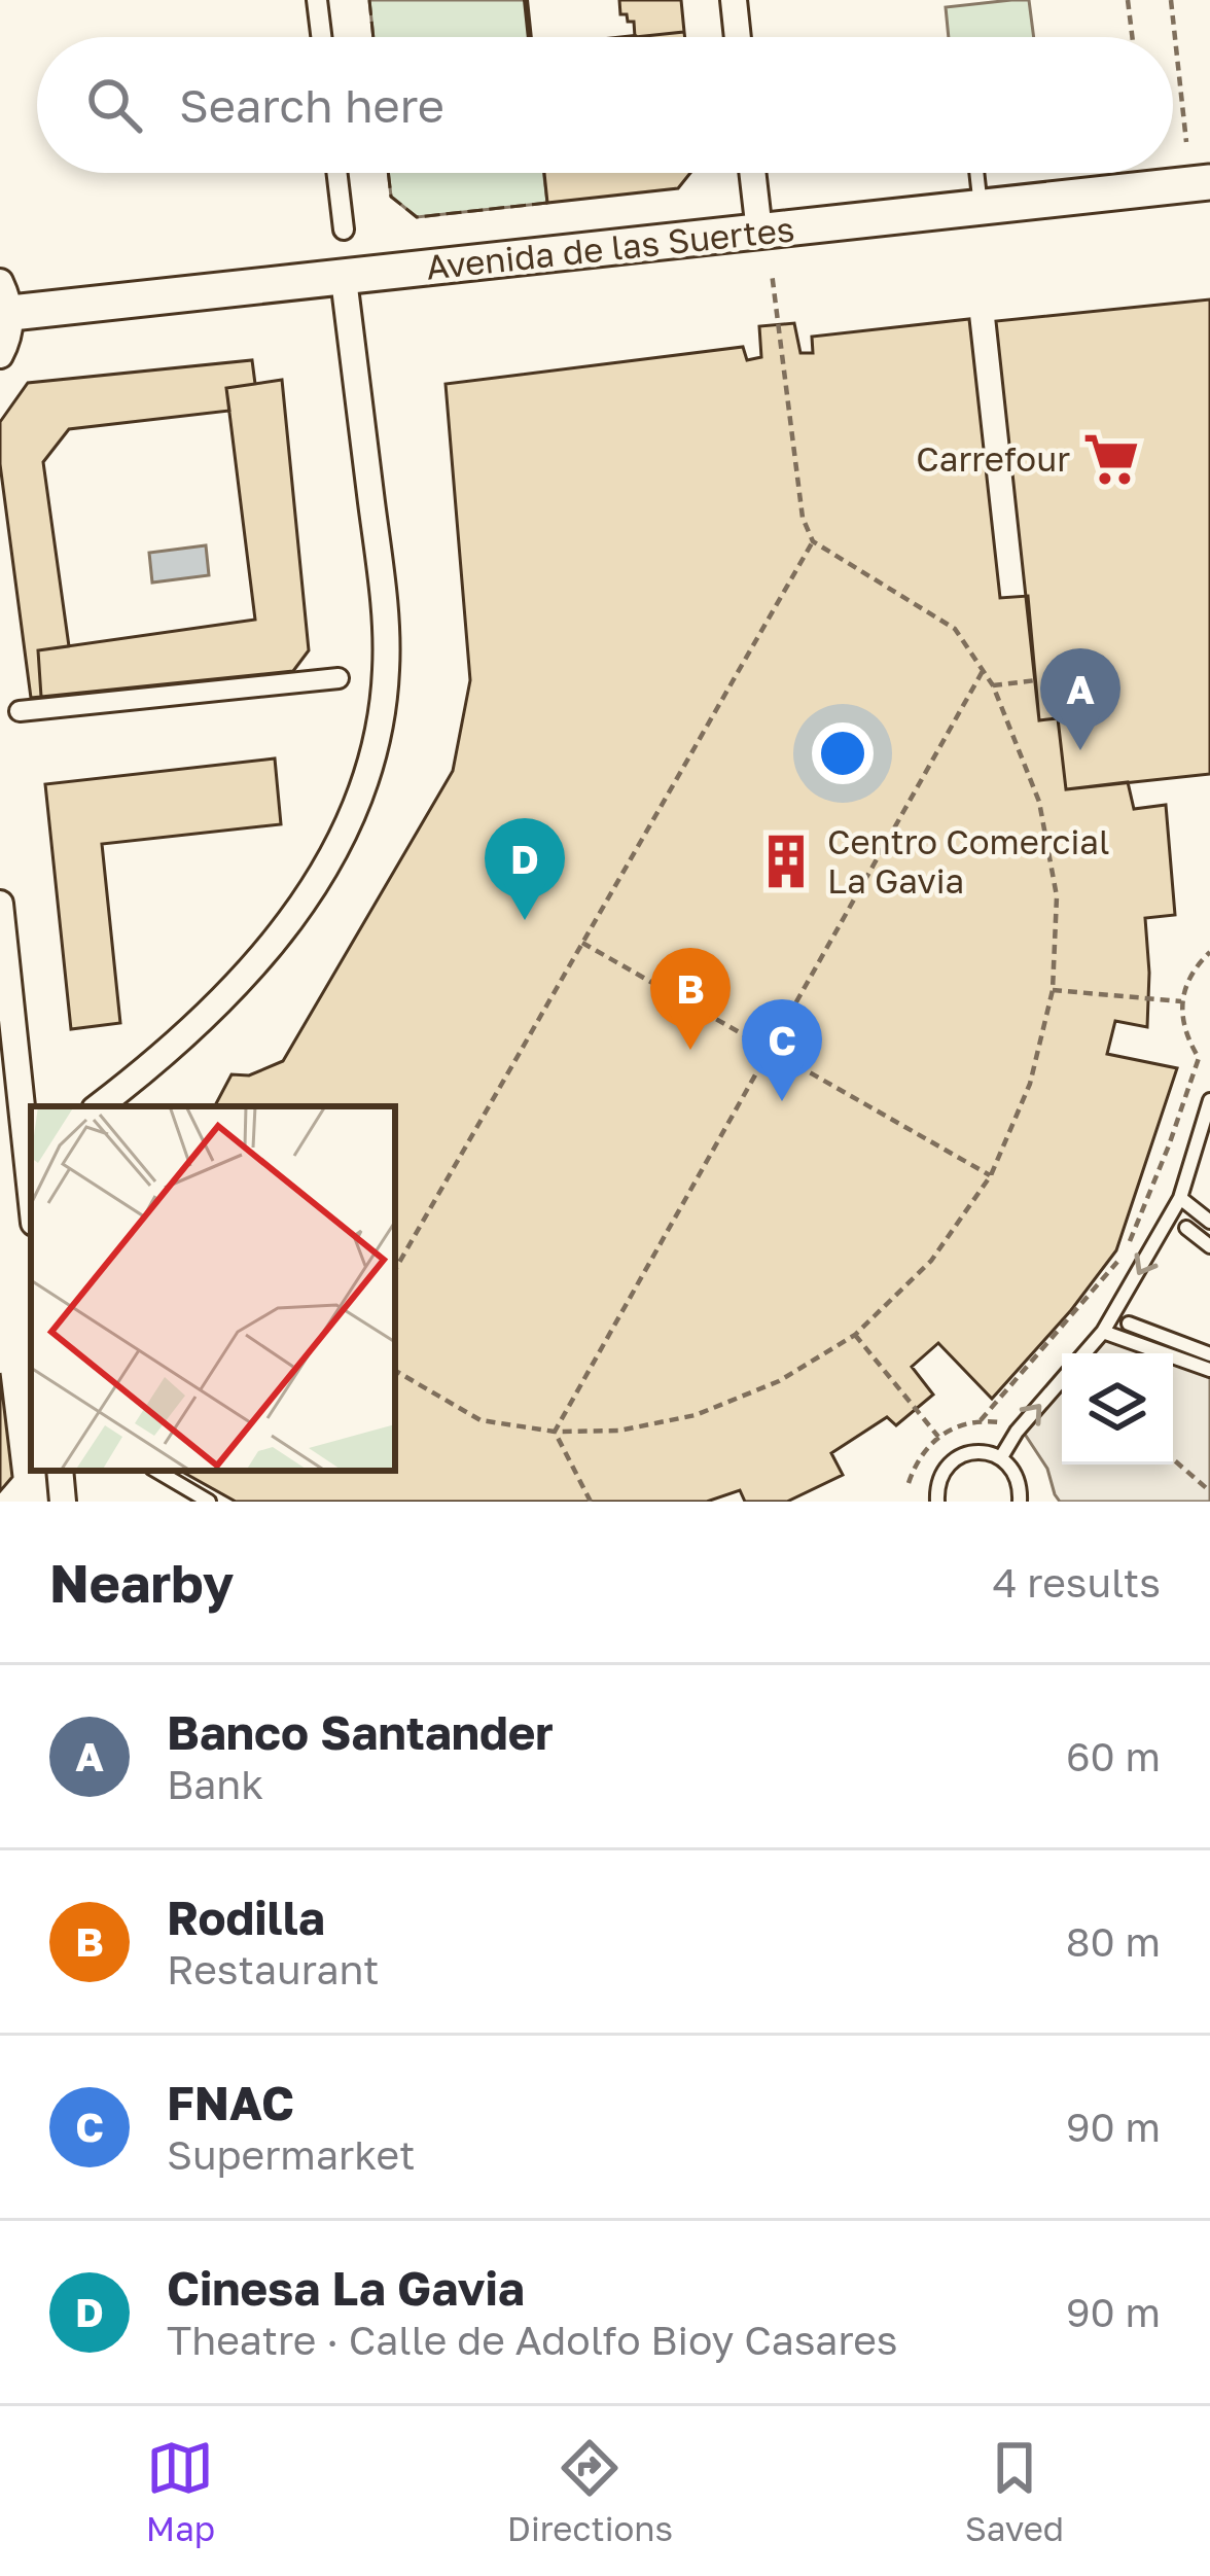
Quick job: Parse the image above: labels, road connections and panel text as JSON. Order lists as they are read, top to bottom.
{
  "streets": {
    "main road": ["Avenida de las Suertes"]
  },
  "places": {
    "supermarket": ["Carrefour"],
    "building": ["Centro Comercial La Gavia"]
  },
  "page": {
    "search": "Search here",
    "pins": [
      "A",
      "D",
      "B",
      "C"
    ],
    "heading": ["Nearby", "4 results"],
    "list": [
      {
        "mark": "A",
        "name": "Banco Santander",
        "note": "Bank",
        "value": "60 m"
      },
      {
        "mark": "B",
        "name": "Rodilla",
        "note": "Restaurant",
        "value": "80 m"
      },
      {
        "mark": "C",
        "name": "FNAC",
        "note": "Supermarket",
        "value": "90 m"
      },
      {
        "mark": "D",
        "name": "Cinesa La Gavia",
        "note": "Theatre · Calle de Adolfo Bioy Casares",
        "value": "90 m"
      }
    ],
    "nav": ["Map", "Directions", "Saved"]
  }
}
